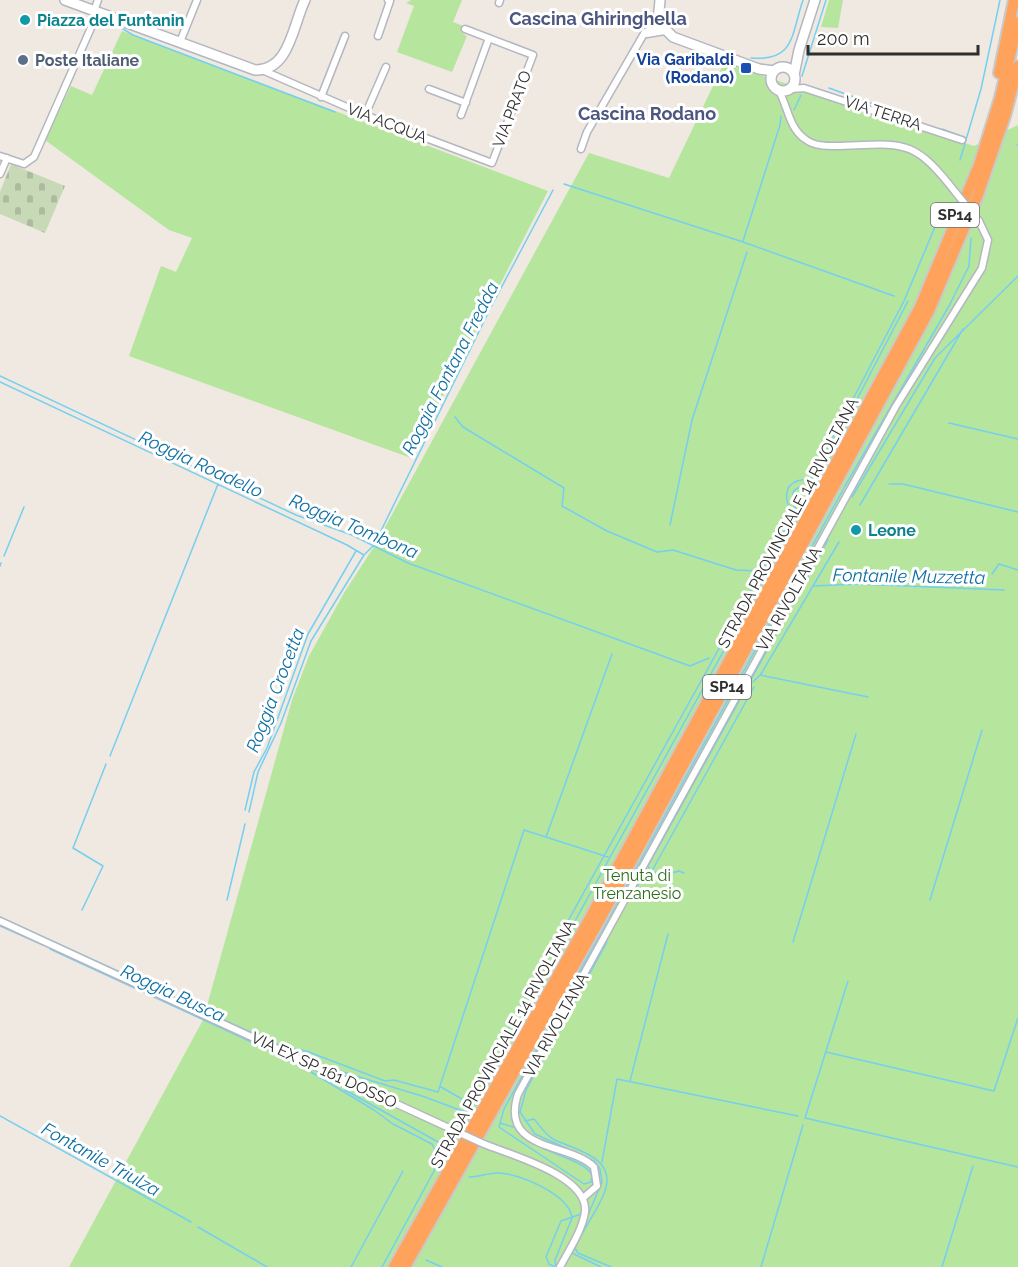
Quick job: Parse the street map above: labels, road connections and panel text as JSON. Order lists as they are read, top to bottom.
{
  "streets": {
    "highway": ["SP14", "STRADA PROVINCIALE 14 RIVOLTANA"],
    "street": [
      "VIA PRATO",
      "VIA TERRA",
      "VIA ACQUA",
      "VIA RIVOLTANA",
      "VIA EX SP 161 DOSSO"
    ]
  },
  "crossings": [
    ["VIA PRATO", "VIA ACQUA"],
    ["VIA TERRA", "VIA RIVOLTANA"],
    ["SP14", "STRADA PROVINCIALE 14 RIVOLTANA"],
    ["VIA RIVOLTANA", "VIA EX SP 161 DOSSO"]
  ],
  "districts": ["Cascina Ghiringhella", "Cascina Rodano"],
  "water": [
    "Roggia Fontana Fredda",
    "Roggia Roadello",
    "Roggia Tombona",
    "Fontanile Muzzetta",
    "Roggia Crocetta",
    "Roggia Busca",
    "Fontanile Triulza"
  ],
  "parks": ["Tenuta di Trenzanesio"],
  "places": {
    "other": ["Piazza del Funtanin", "Poste Italiane", "Leone"],
    "transit": ["Via Garibaldi (Rodano)"]
  },
  "scale_bar": "200 m"
}
